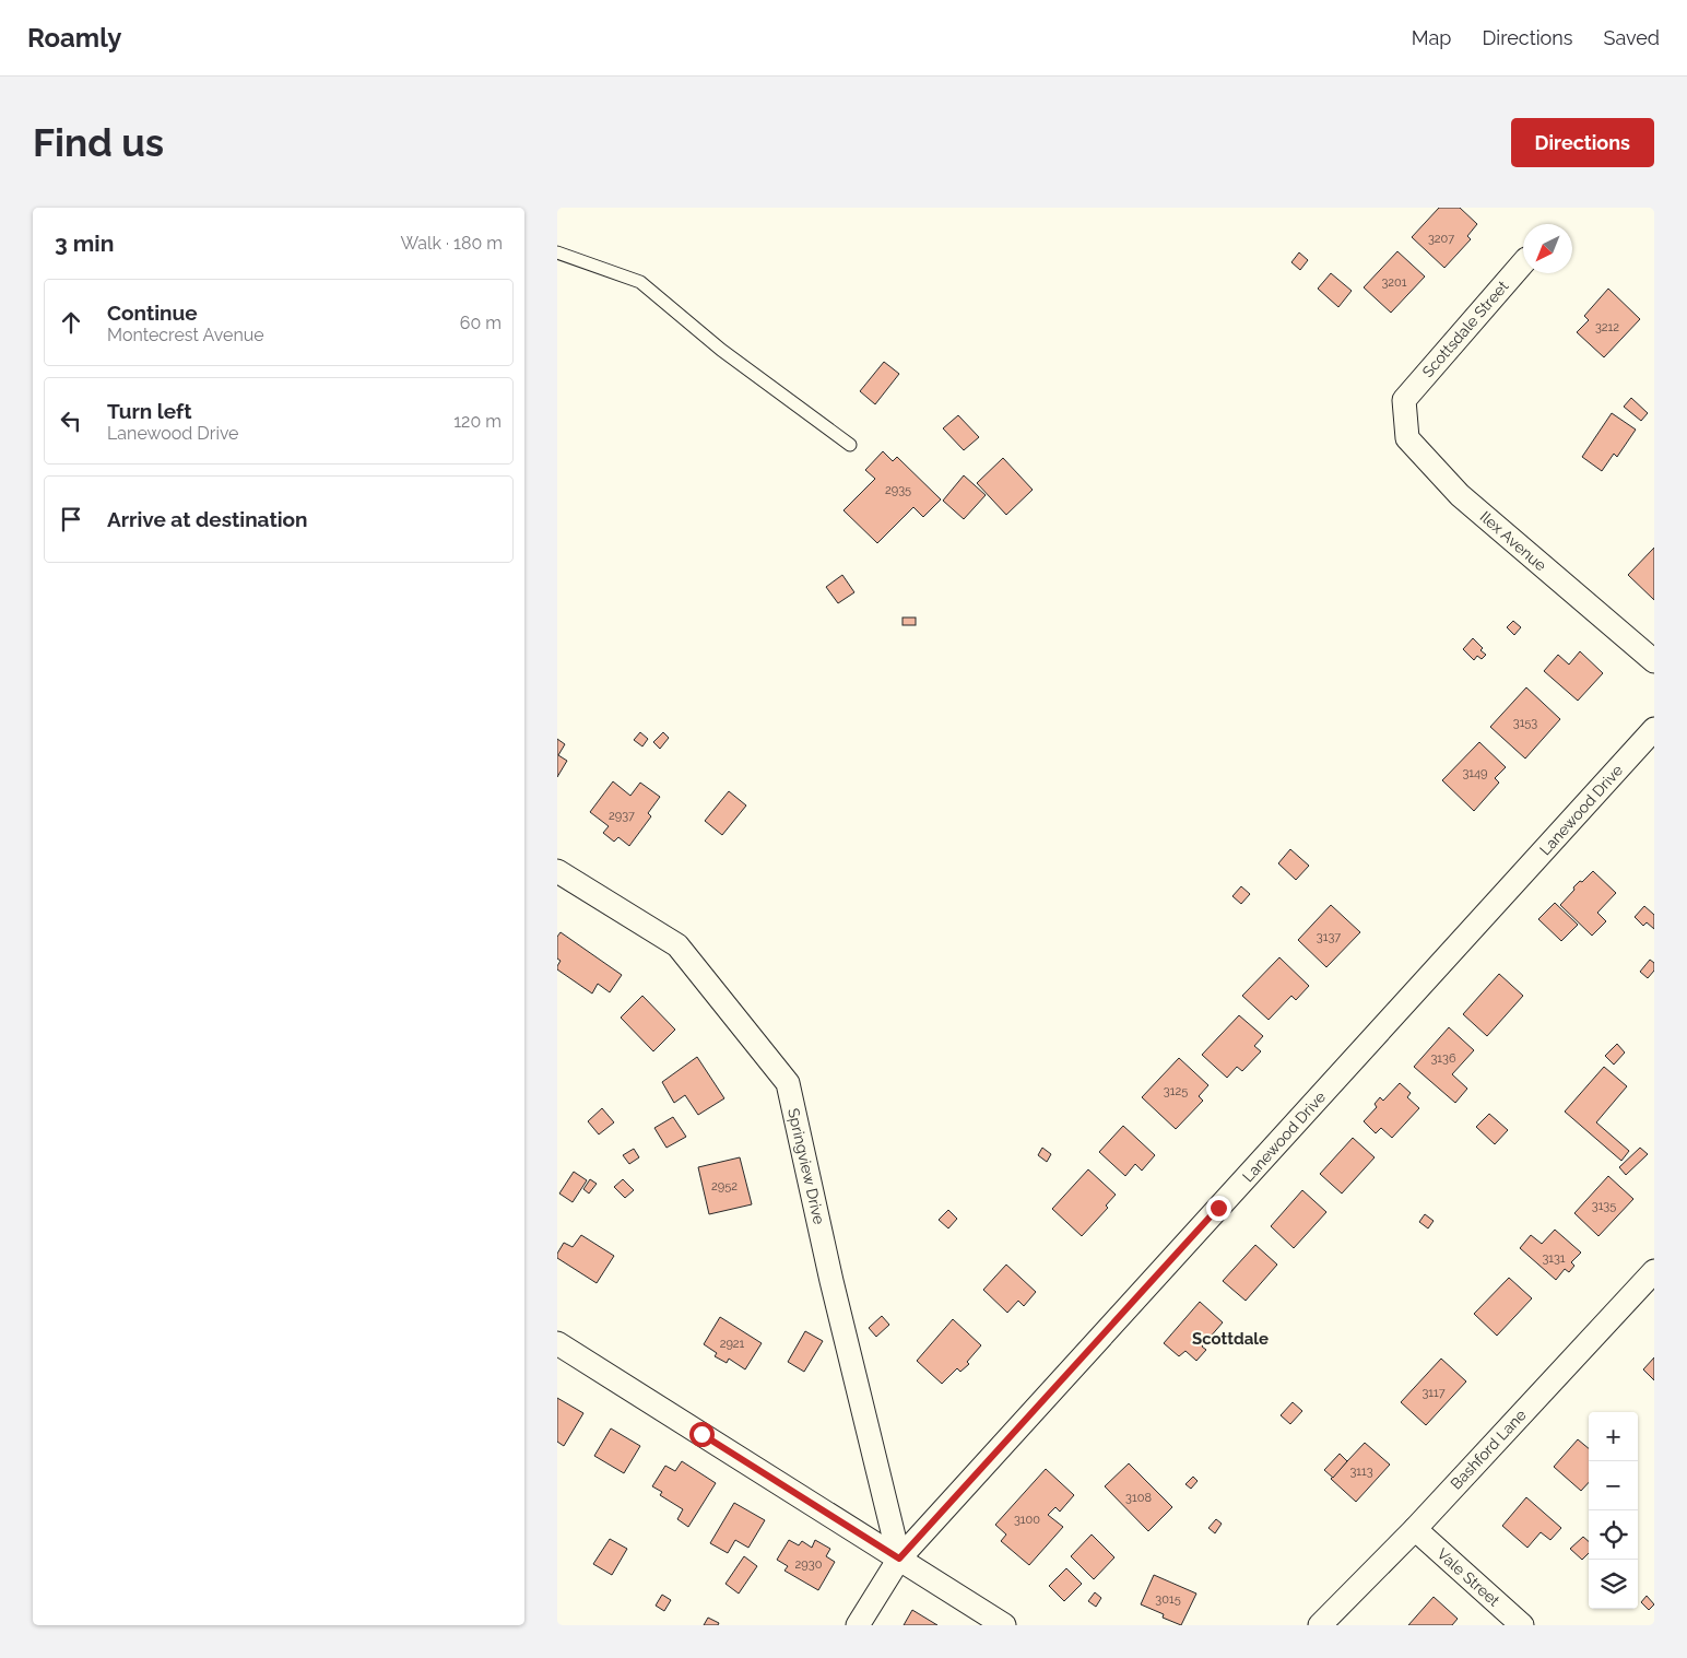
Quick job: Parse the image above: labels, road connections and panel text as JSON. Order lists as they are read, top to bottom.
{
  "streets": {
    "street": [
      "Scottsdale Street",
      "Ilex Avenue",
      "Lanewood Drive",
      "Springview Drive",
      "Bashford Lane",
      "Vale Street"
    ]
  },
  "crossings": [
    ["Scottsdale Street", "Ilex Avenue"],
    ["Lanewood Drive", "Springview Drive"],
    ["Bashford Lane", "Vale Street"]
  ],
  "districts": ["Scottdale"],
  "house_numbers": [
    "3207",
    "3201",
    "3212",
    "2935",
    "3153",
    "3149",
    "2937",
    "3137",
    "3136",
    "3125",
    "2952",
    "3135",
    "3131",
    "2921",
    "3117",
    "3113",
    "3108",
    "3100",
    "2930",
    "3015"
  ],
  "north": "bottom left",
  "page": {
    "header": "Roamly",
    "nav": ["Map", "Directions", "Saved"],
    "buttons": "Directions",
    "title": "Find us",
    "heading": ["3 min", "Walk · 180 m"],
    "list": [
      ["Continue", "Montecrest Avenue", "60 m"],
      ["Turn left", "Lanewood Drive", "120 m"],
      "Arrive at destination"
    ],
    "map_buttons": ["+", "−"]
  }
}
